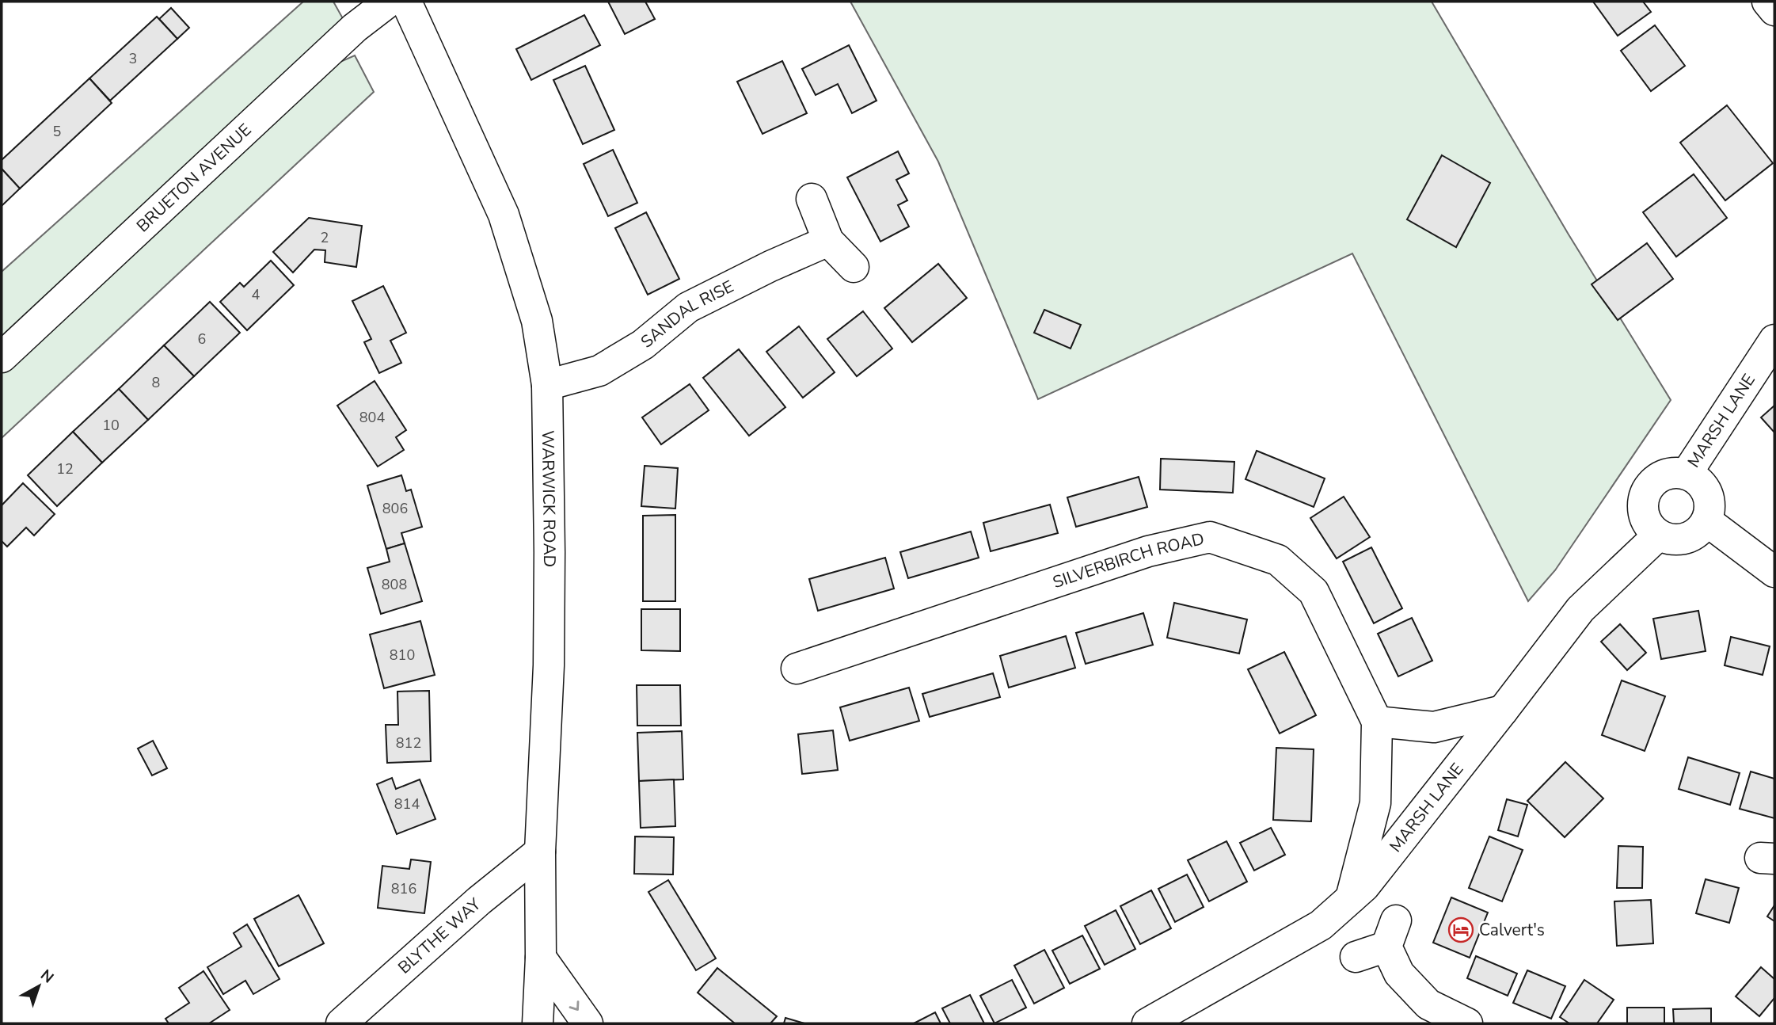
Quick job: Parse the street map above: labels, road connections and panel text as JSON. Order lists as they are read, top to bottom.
{
  "streets": {
    "street": [
      "BRUETON AVENUE",
      "SANDAL RISE",
      "MARSH LANE",
      "WARWICK ROAD",
      "SILVERBIRCH ROAD",
      "BLYTHE WAY"
    ]
  },
  "crossings": [
    ["SANDAL RISE", "WARWICK ROAD"],
    ["MARSH LANE", "SILVERBIRCH ROAD"],
    ["WARWICK ROAD", "BLYTHE WAY"]
  ],
  "places": {
    "hotel": ["Calvert's"]
  },
  "house_numbers": [
    "3",
    "5",
    "2",
    "4",
    "6",
    "8",
    "804",
    "10",
    "12",
    "806",
    "808",
    "810",
    "812",
    "814",
    "816"
  ],
  "north": "top right"
}
